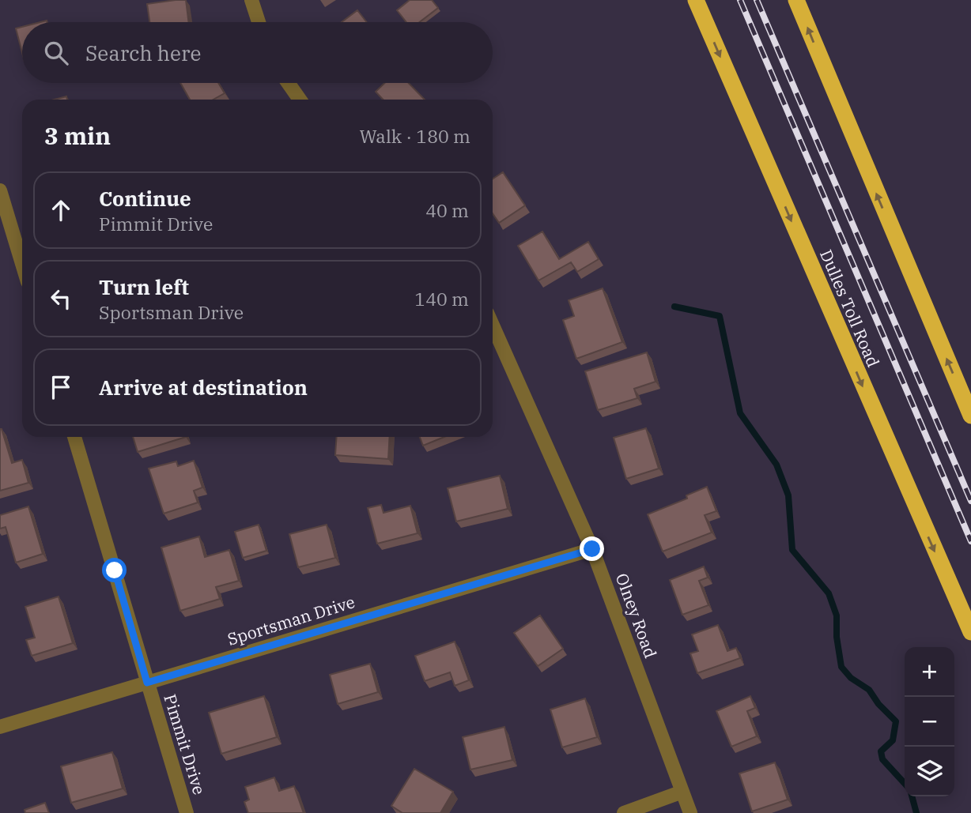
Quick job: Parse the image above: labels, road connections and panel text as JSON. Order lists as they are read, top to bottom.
{
  "streets": {
    "highway": ["Dulles Toll Road"],
    "street": ["Olney Road", "Sportsman Drive", "Pimmit Drive"]
  },
  "crossings": [
    ["Olney Road", "Sportsman Drive"],
    ["Sportsman Drive", "Pimmit Drive"]
  ],
  "page": {
    "search": "Search here",
    "heading": ["3 min", "Walk · 180 m"],
    "list": [
      ["Continue", "Pimmit Drive", "40 m"],
      ["Turn left", "Sportsman Drive", "140 m"],
      "Arrive at destination"
    ],
    "map_buttons": ["+", "−"]
  }
}
